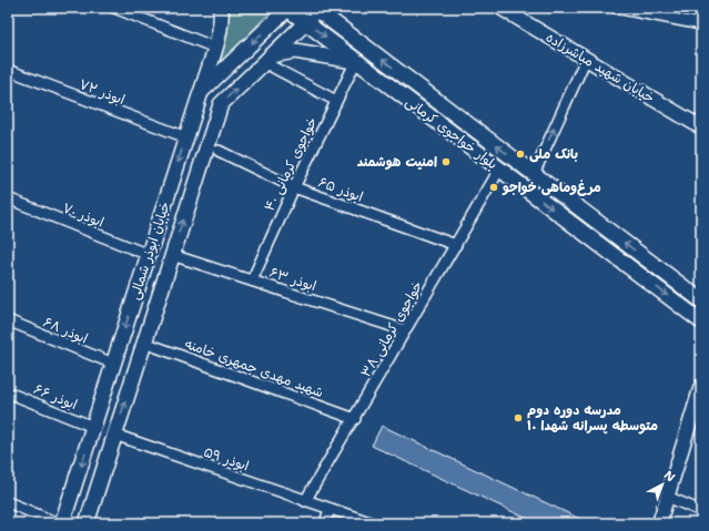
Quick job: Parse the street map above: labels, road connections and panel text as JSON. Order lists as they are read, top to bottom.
{
  "streets": {
    "main road": ["بلوار خواجوی کرمانی", "خیابان ابوذر شمالی"],
    "street": [
      "خیابان شهید مباشرزاده",
      "ابوذر ۷۲",
      "خواجوی کرمانی ۴۰",
      "ابوذر ۶۵",
      "ابوذر ۷۰",
      "ابوذر ۶۳",
      "خواجوی کرمانی ۳۸",
      "ابوذر ۶۸",
      "شهید مهدی جمهری خامنه",
      "ابوذر ۶۶",
      "ابوذر ۵۹"
    ]
  },
  "crossings": [
    ["ابوذر ۷۲", "خیابان ابوذر شمالی"],
    ["بلوار خواجوی کرمانی", "خواجوی کرمانی ۴۰"],
    ["بلوار خواجوی کرمانی", "خیابان ابوذر شمالی"],
    ["بلوار خواجوی کرمانی", "خواجوی کرمانی ۳۸"],
    ["خواجوی کرمانی ۴۰", "ابوذر ۶۵"],
    ["خواجوی کرمانی ۴۰", "ابوذر ۶۳"],
    ["ابوذر ۶۵", "خواجوی کرمانی ۳۸"],
    ["ابوذر ۷۰", "خیابان ابوذر شمالی"],
    ["خیابان ابوذر شمالی", "ابوذر ۶۳"],
    ["خیابان ابوذر شمالی", "ابوذر ۶۸"],
    ["خیابان ابوذر شمالی", "شهید مهدی جمهری خامنه"],
    ["خیابان ابوذر شمالی", "ابوذر ۶۶"],
    ["خیابان ابوذر شمالی", "ابوذر ۵۹"],
    ["ابوذر ۶۳", "خواجوی کرمانی ۳۸"],
    ["خواجوی کرمانی ۳۸", "شهید مهدی جمهری خامنه"],
    ["خواجوی کرمانی ۳۸", "ابوذر ۵۹"]
  ],
  "places": [
    "بانک ملی",
    "امنیت هوشمند",
    "مرغ‌وماهی‌ خواجو",
    "مدرسه دوره دوم متوسطه پسرانه شهدا ۱۰"
  ],
  "north": "top right"
}
